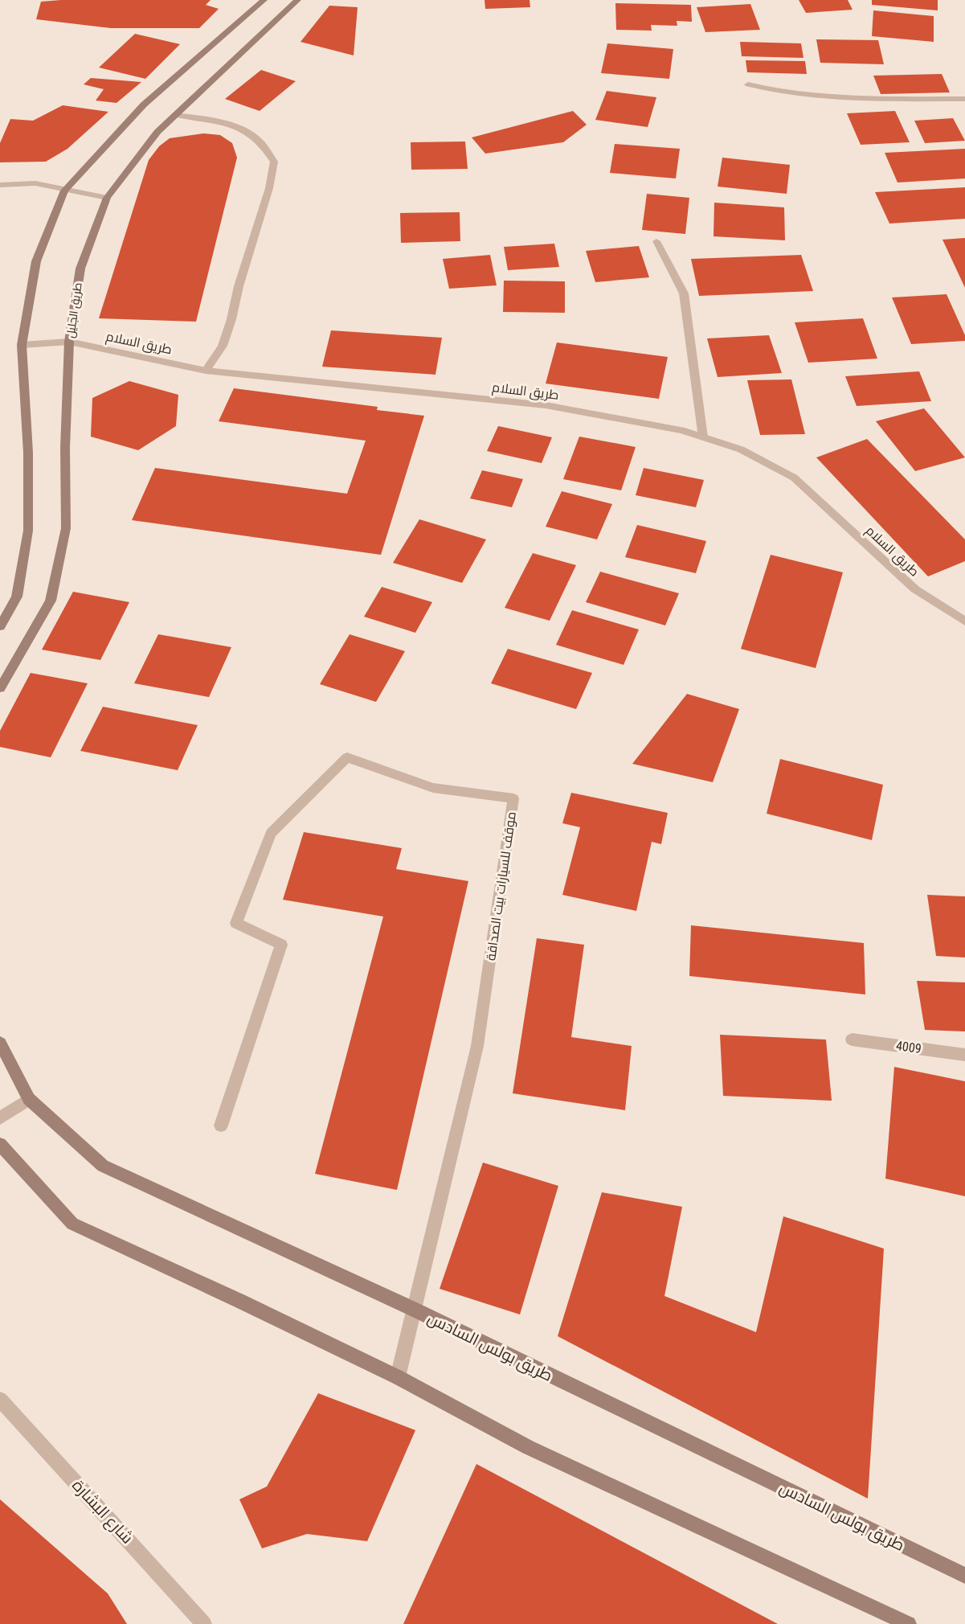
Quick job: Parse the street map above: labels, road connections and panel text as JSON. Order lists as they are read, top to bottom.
{
  "streets": {
    "street": [
      "طريق الجليل",
      "طريق السلام",
      "موقف للسيارات بيت الصداقة",
      "4009",
      "طريق بولس السادس",
      "شارع البشارة"
    ]
  },
  "crossings": [
    ["طريق الجليل", "طريق السلام"],
    ["موقف للسيارات بيت الصداقة", "طريق بولس السادس"]
  ]
}
